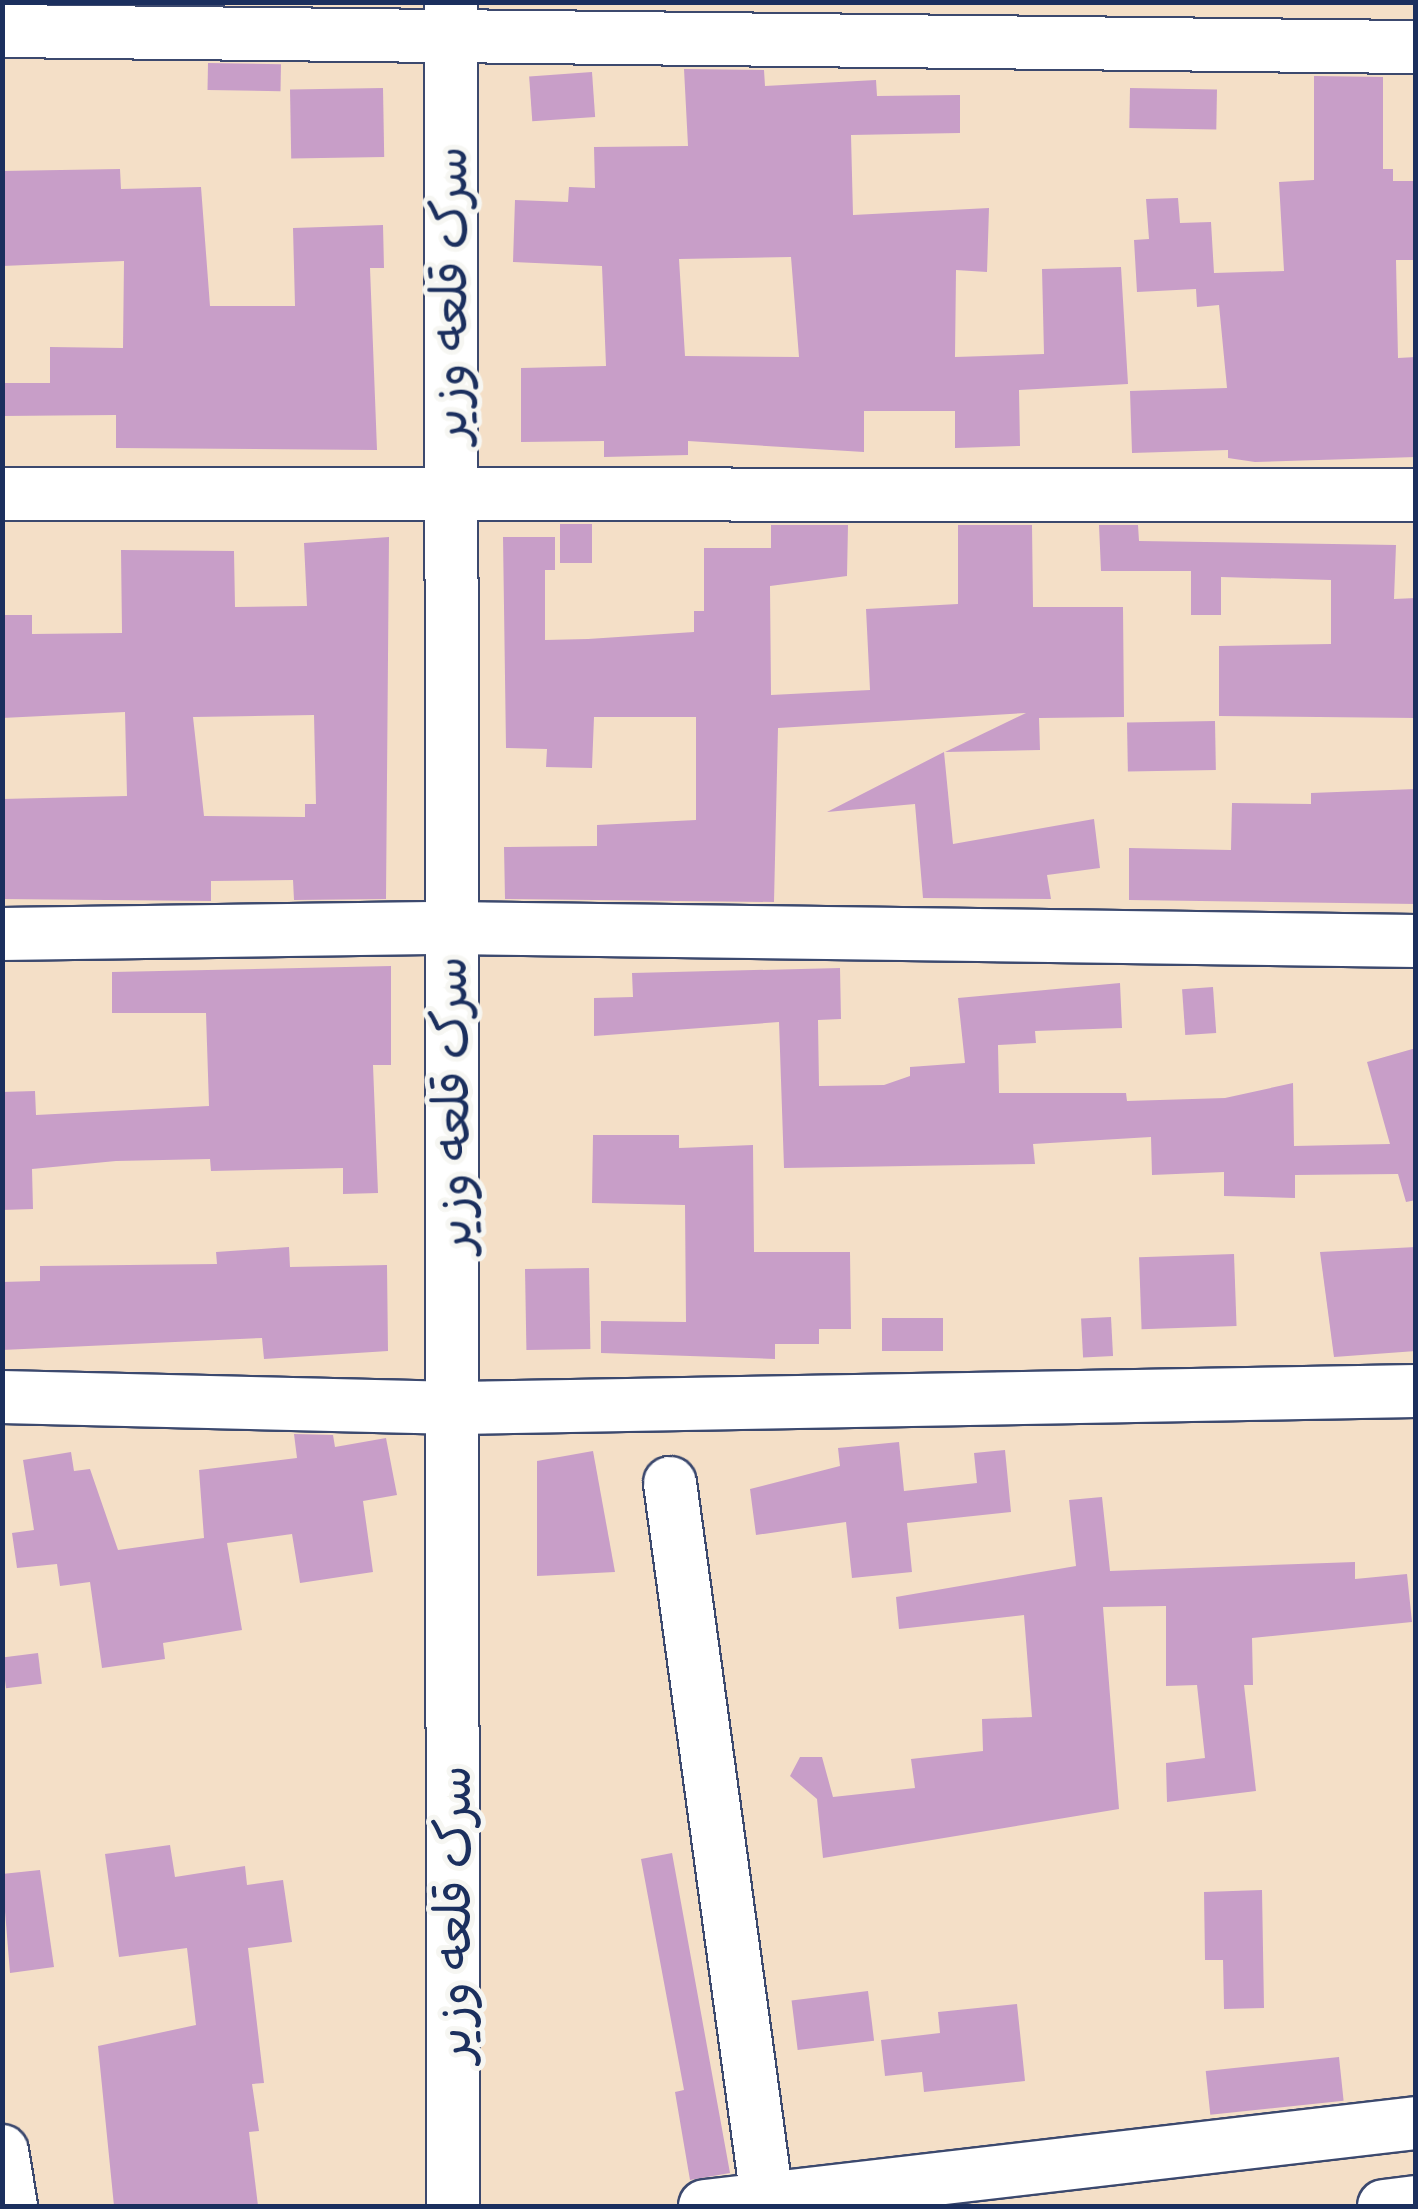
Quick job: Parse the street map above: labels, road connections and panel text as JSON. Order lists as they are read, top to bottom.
{
  "streets": {
    "street": ["سرک قلعه وزیر"]
  }
}
